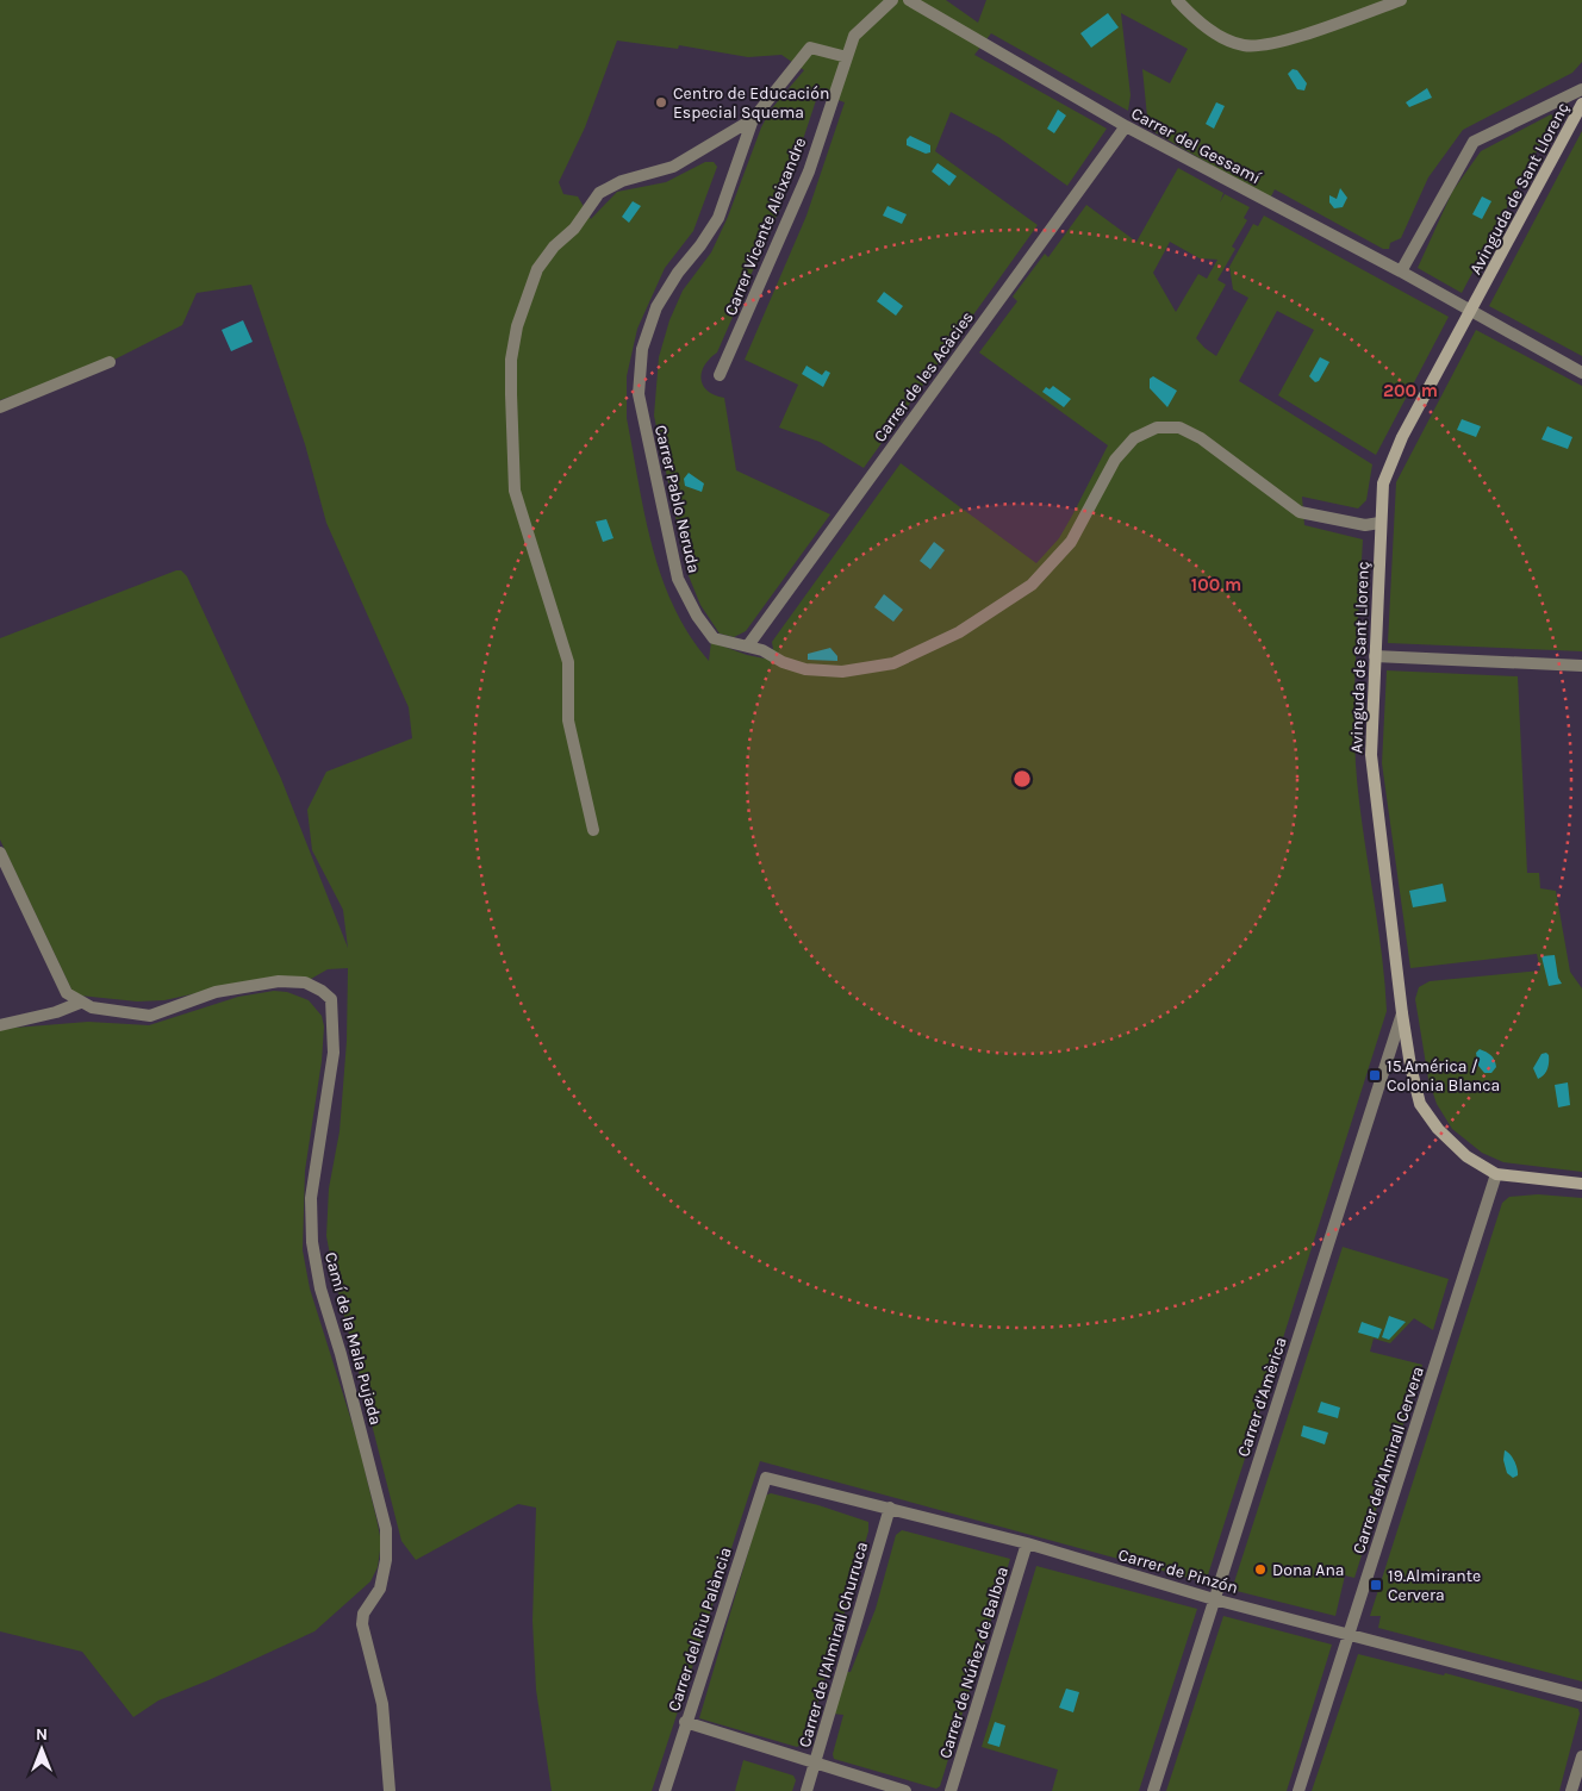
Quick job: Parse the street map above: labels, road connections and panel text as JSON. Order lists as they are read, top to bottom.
{
  "streets": {
    "street": [
      "Carrer del Gessamí",
      "Avinguda de Sant Llorenç",
      "Carrer Vicente Aleixandre",
      "Carrer de les Acàcies",
      "Carrer Pablo Neruda",
      "Camí de la Mala Pujada",
      "Carrer d'Amèrica",
      "Carrer del'Almirall Cervera",
      "Carrer de Pinzón",
      "Carrer del Riu Palància",
      "Carrer de l'Almirall Churruca",
      "Carrer de Núñez de Balboa"
    ]
  },
  "crossings": [
    ["Carrer del Gessamí", "Avinguda de Sant Llorenç"],
    ["Carrer del Gessamí", "Carrer de les Acàcies"],
    ["Avinguda de Sant Llorenç", "Carrer Pablo Neruda"],
    ["Avinguda de Sant Llorenç", "Carrer d'Amèrica"],
    ["Avinguda de Sant Llorenç", "Carrer del'Almirall Cervera"],
    ["Carrer de les Acàcies", "Carrer Pablo Neruda"],
    ["Carrer d'Amèrica", "Carrer de Pinzón"],
    ["Carrer del'Almirall Cervera", "Carrer de Pinzón"],
    ["Carrer de Pinzón", "Carrer del Riu Palància"],
    ["Carrer de Pinzón", "Carrer de l'Almirall Churruca"],
    ["Carrer de Pinzón", "Carrer de Núñez de Balboa"]
  ],
  "places": {
    "other": ["Centro de Educación Especial Squema", "Dona Ana"],
    "transit": ["15.América / Colonia Blanca", "19.Almirante Cervera"]
  },
  "north": "top",
  "rings": ["200 m", "100 m"]
}
